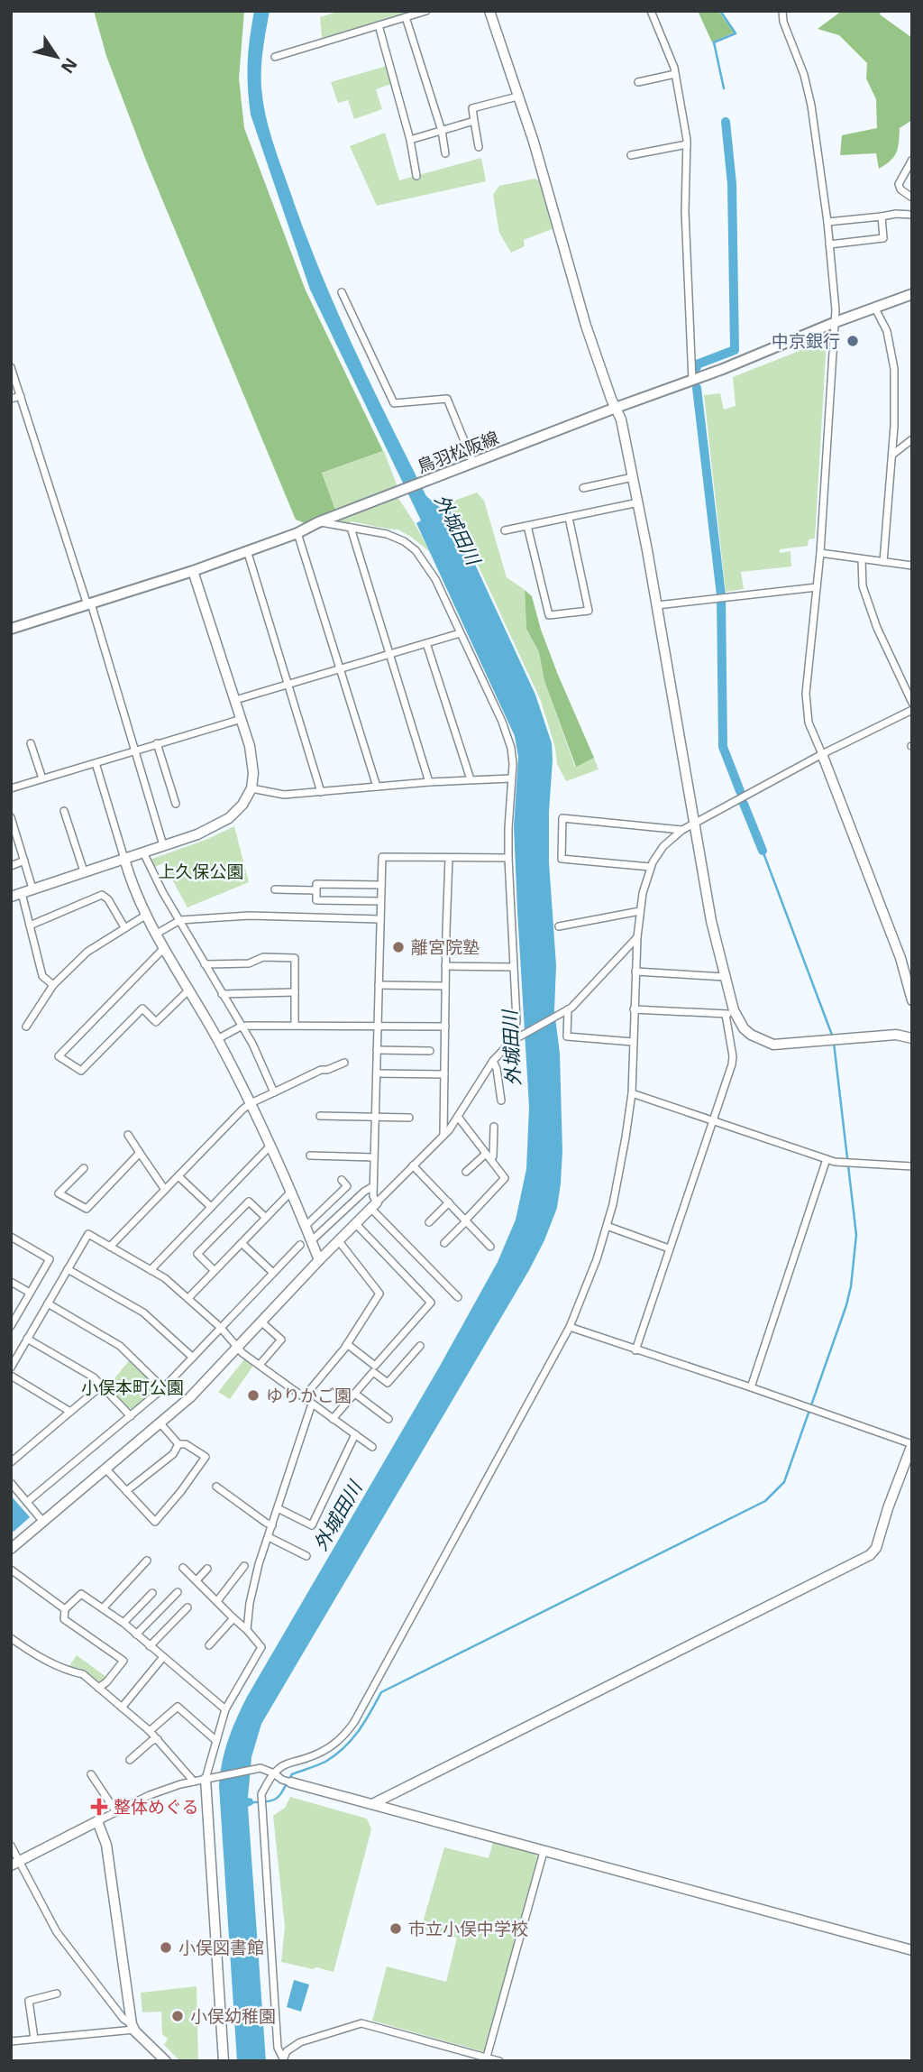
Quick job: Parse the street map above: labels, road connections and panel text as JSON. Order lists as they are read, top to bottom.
{
  "streets": {
    "main road": ["鳥羽松阪線"]
  },
  "water": ["外城田川"],
  "parks": ["上久保公園", "小俣本町公園"],
  "places": {
    "other": [
      "中京銀行",
      "離宮院塾",
      "ゆりかご園",
      "市立小俣中学校",
      "小俣図書館",
      "小俣幼稚園"
    ],
    "health": ["整体めぐる"]
  },
  "north": "bottom right"
}
